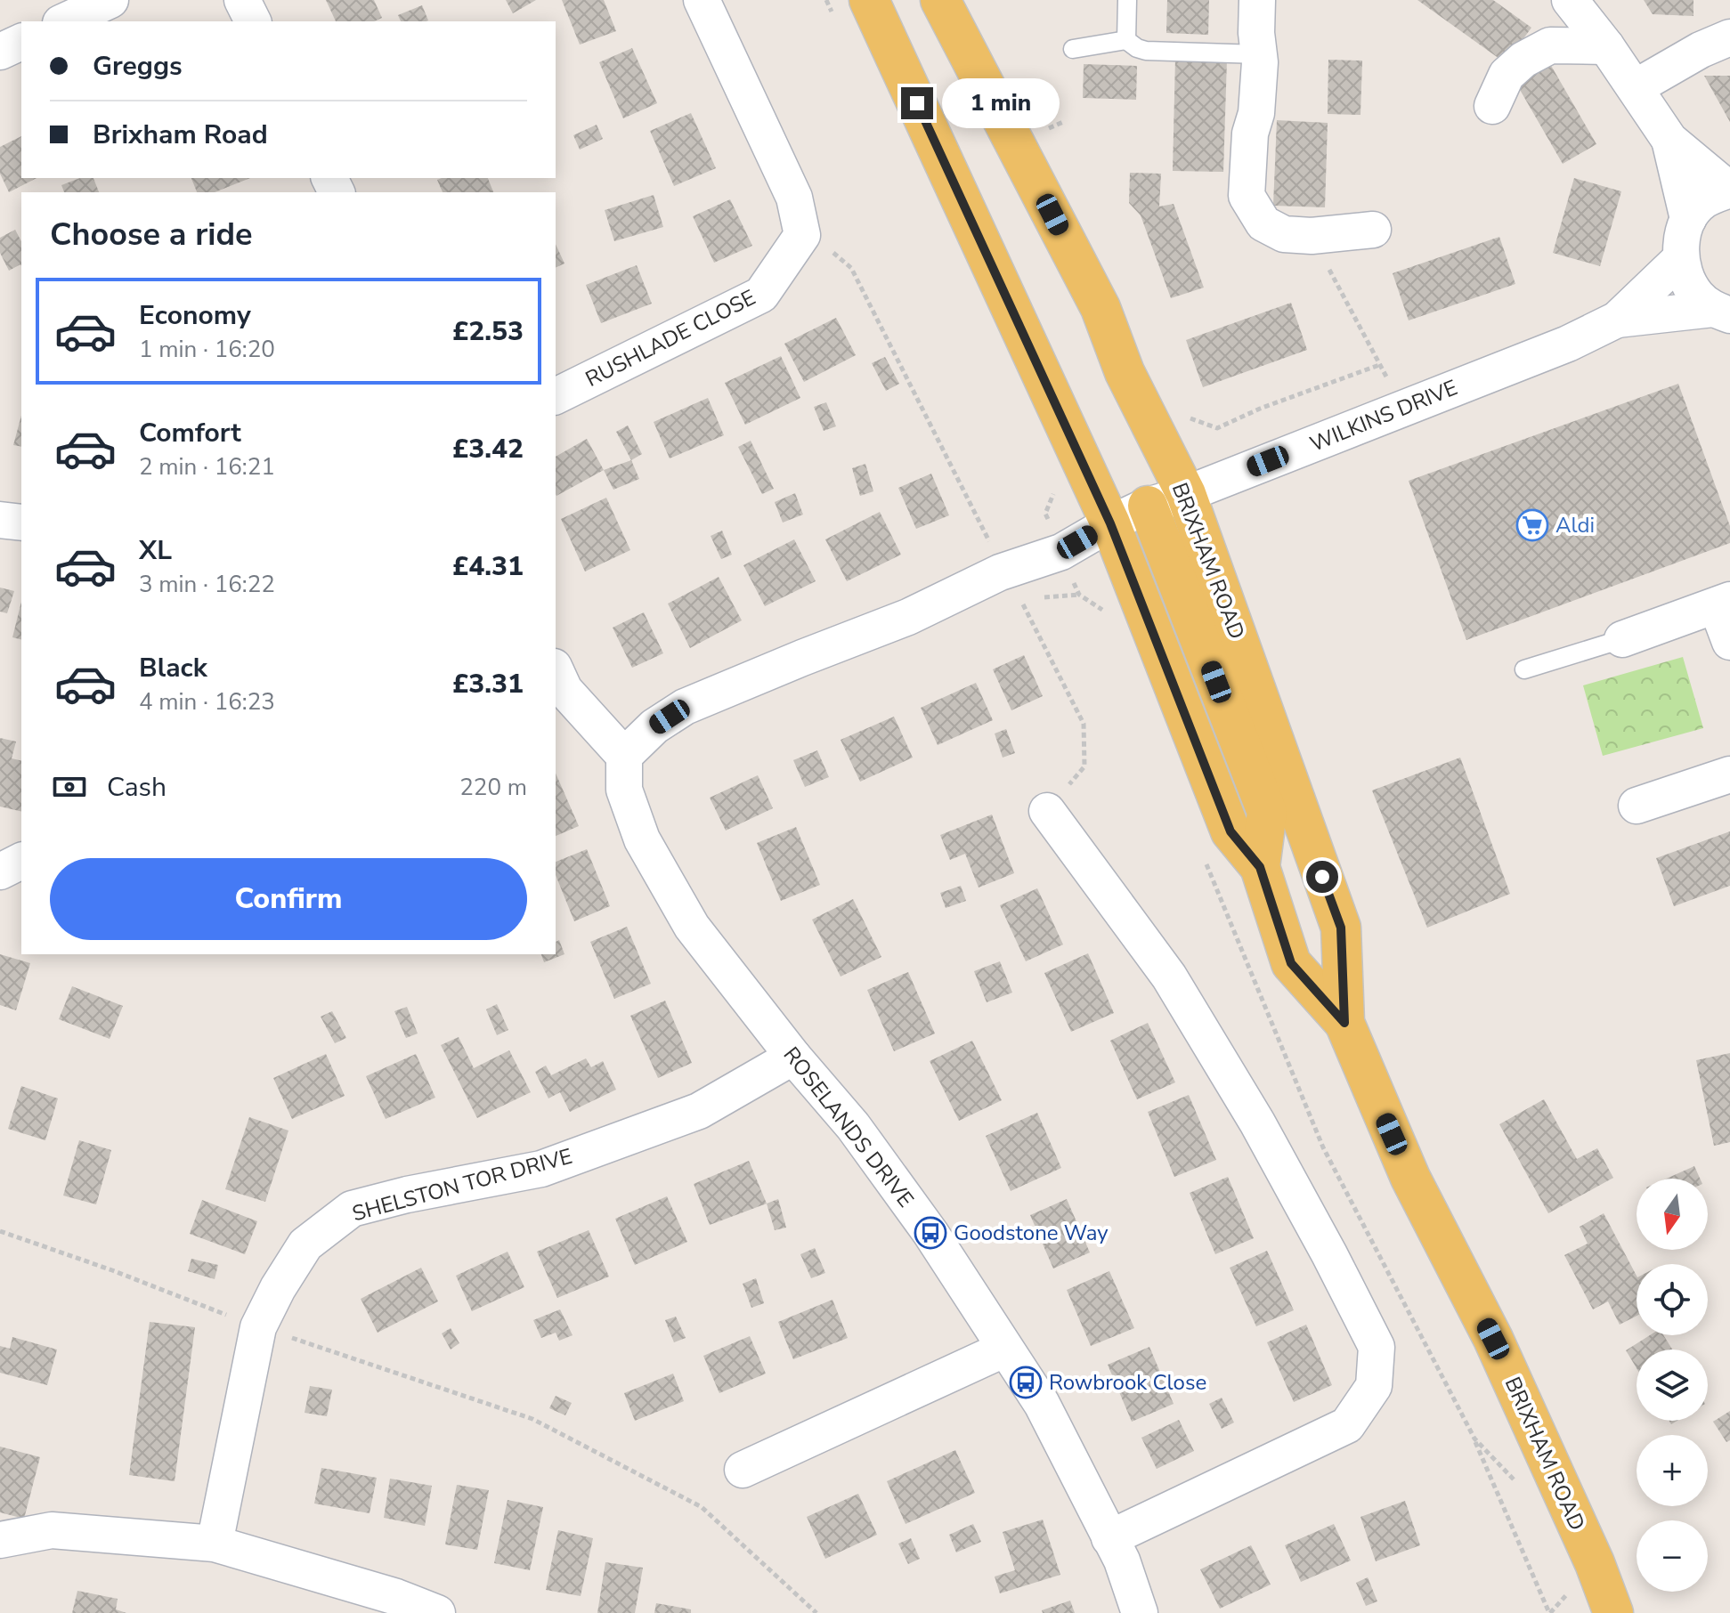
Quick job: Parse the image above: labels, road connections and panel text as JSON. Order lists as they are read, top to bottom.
{
  "streets": {
    "main road": ["BRIXHAM ROAD"],
    "street": [
      "RUSHLADE CLOSE",
      "WILKINS DRIVE",
      "ROSELANDS DRIVE",
      "SHELSTON TOR DRIVE"
    ]
  },
  "crossings": [
    ["WILKINS DRIVE", "BRIXHAM ROAD"],
    ["ROSELANDS DRIVE", "SHELSTON TOR DRIVE"]
  ],
  "places": {
    "supermarket": ["Aldi"],
    "bus stop": ["Goodstone Way", "Rowbrook Close"]
  },
  "north": "bottom",
  "page": {
    "banner": ["Greggs", "Brixham Road"],
    "bubble": "1 min",
    "heading": "Choose a ride",
    "list": [
      {
        "name": "Economy",
        "note": "1 min · 16:20",
        "value": "£2.53"
      },
      {
        "name": "Comfort",
        "note": "2 min · 16:21",
        "value": "£3.42"
      },
      {
        "name": "XL",
        "note": "3 min · 16:22",
        "value": "£4.31"
      },
      {
        "name": "Black",
        "note": "4 min · 16:23",
        "value": "£3.31"
      }
    ],
    "pay": ["Cash", "220 m"],
    "buttons": "Confirm",
    "map_buttons": ["+", "−"]
  }
}
